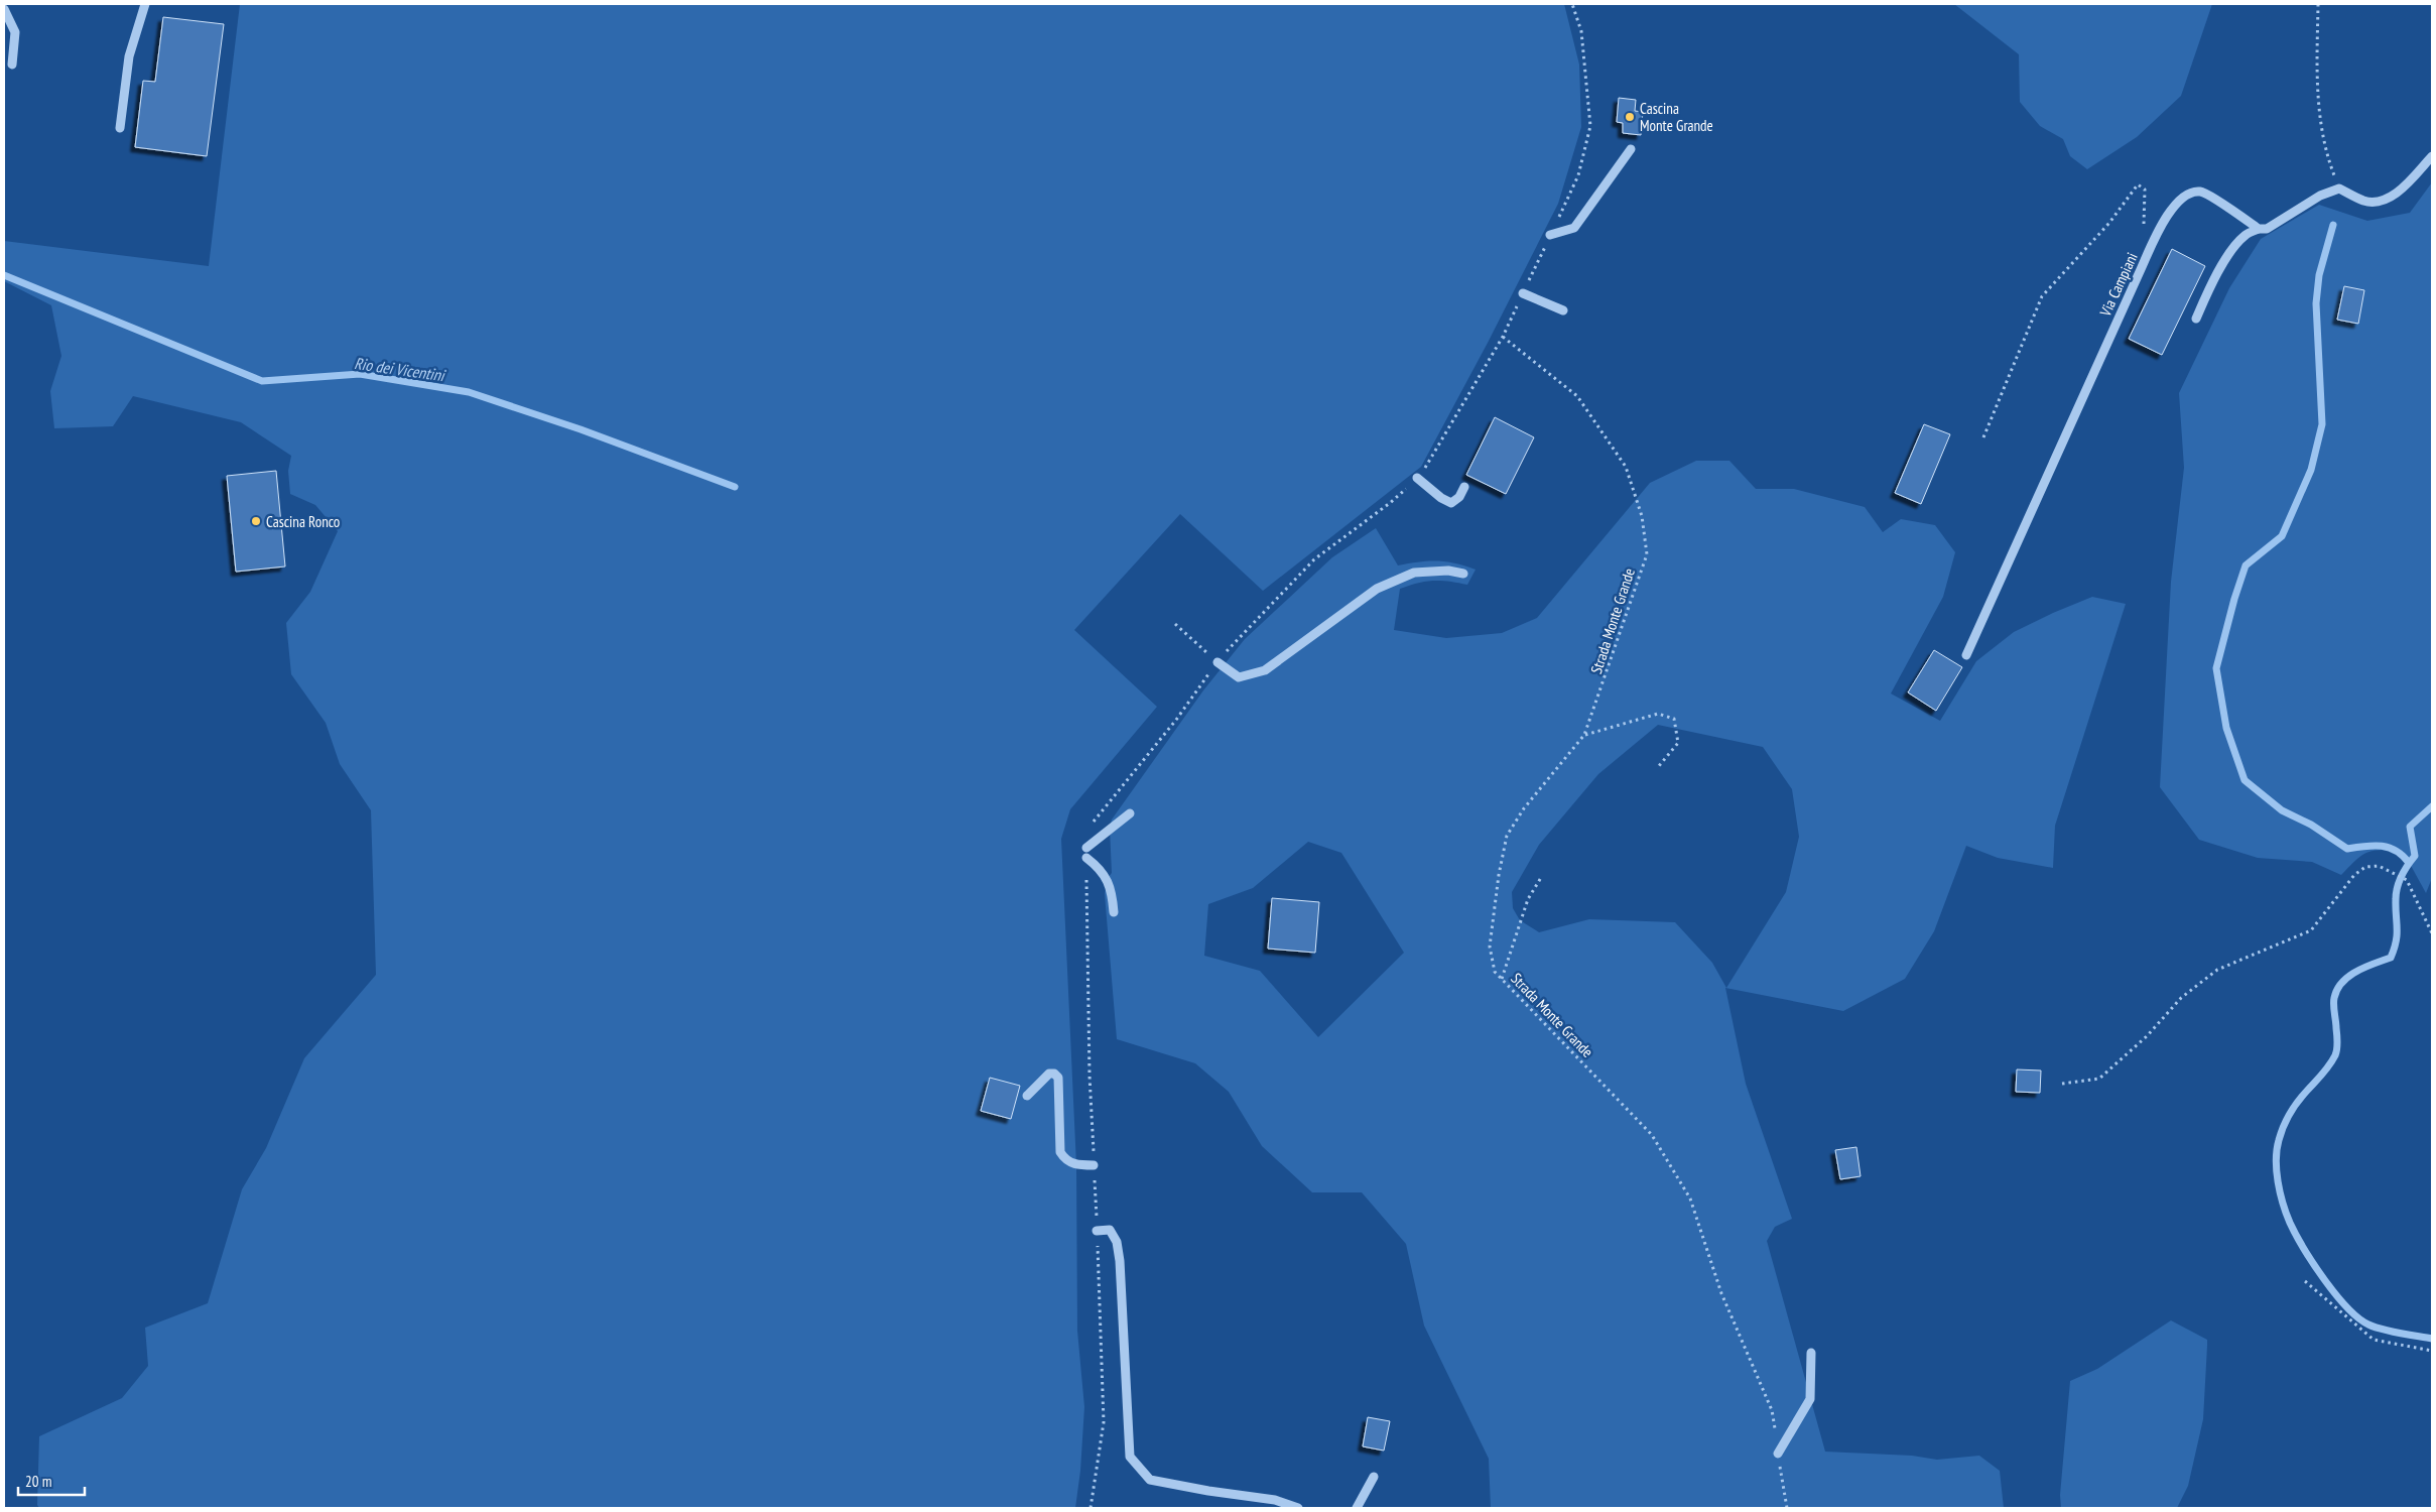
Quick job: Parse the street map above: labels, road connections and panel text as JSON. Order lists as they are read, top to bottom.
{
  "streets": {
    "street": ["Via Campiani"],
    "path": ["Strada Monte Grande"]
  },
  "water": ["Rio dei Vicentini"],
  "places": ["Cascina Monte Grande", "Cascina Ronco"],
  "scale_bar": "20 m"
}
